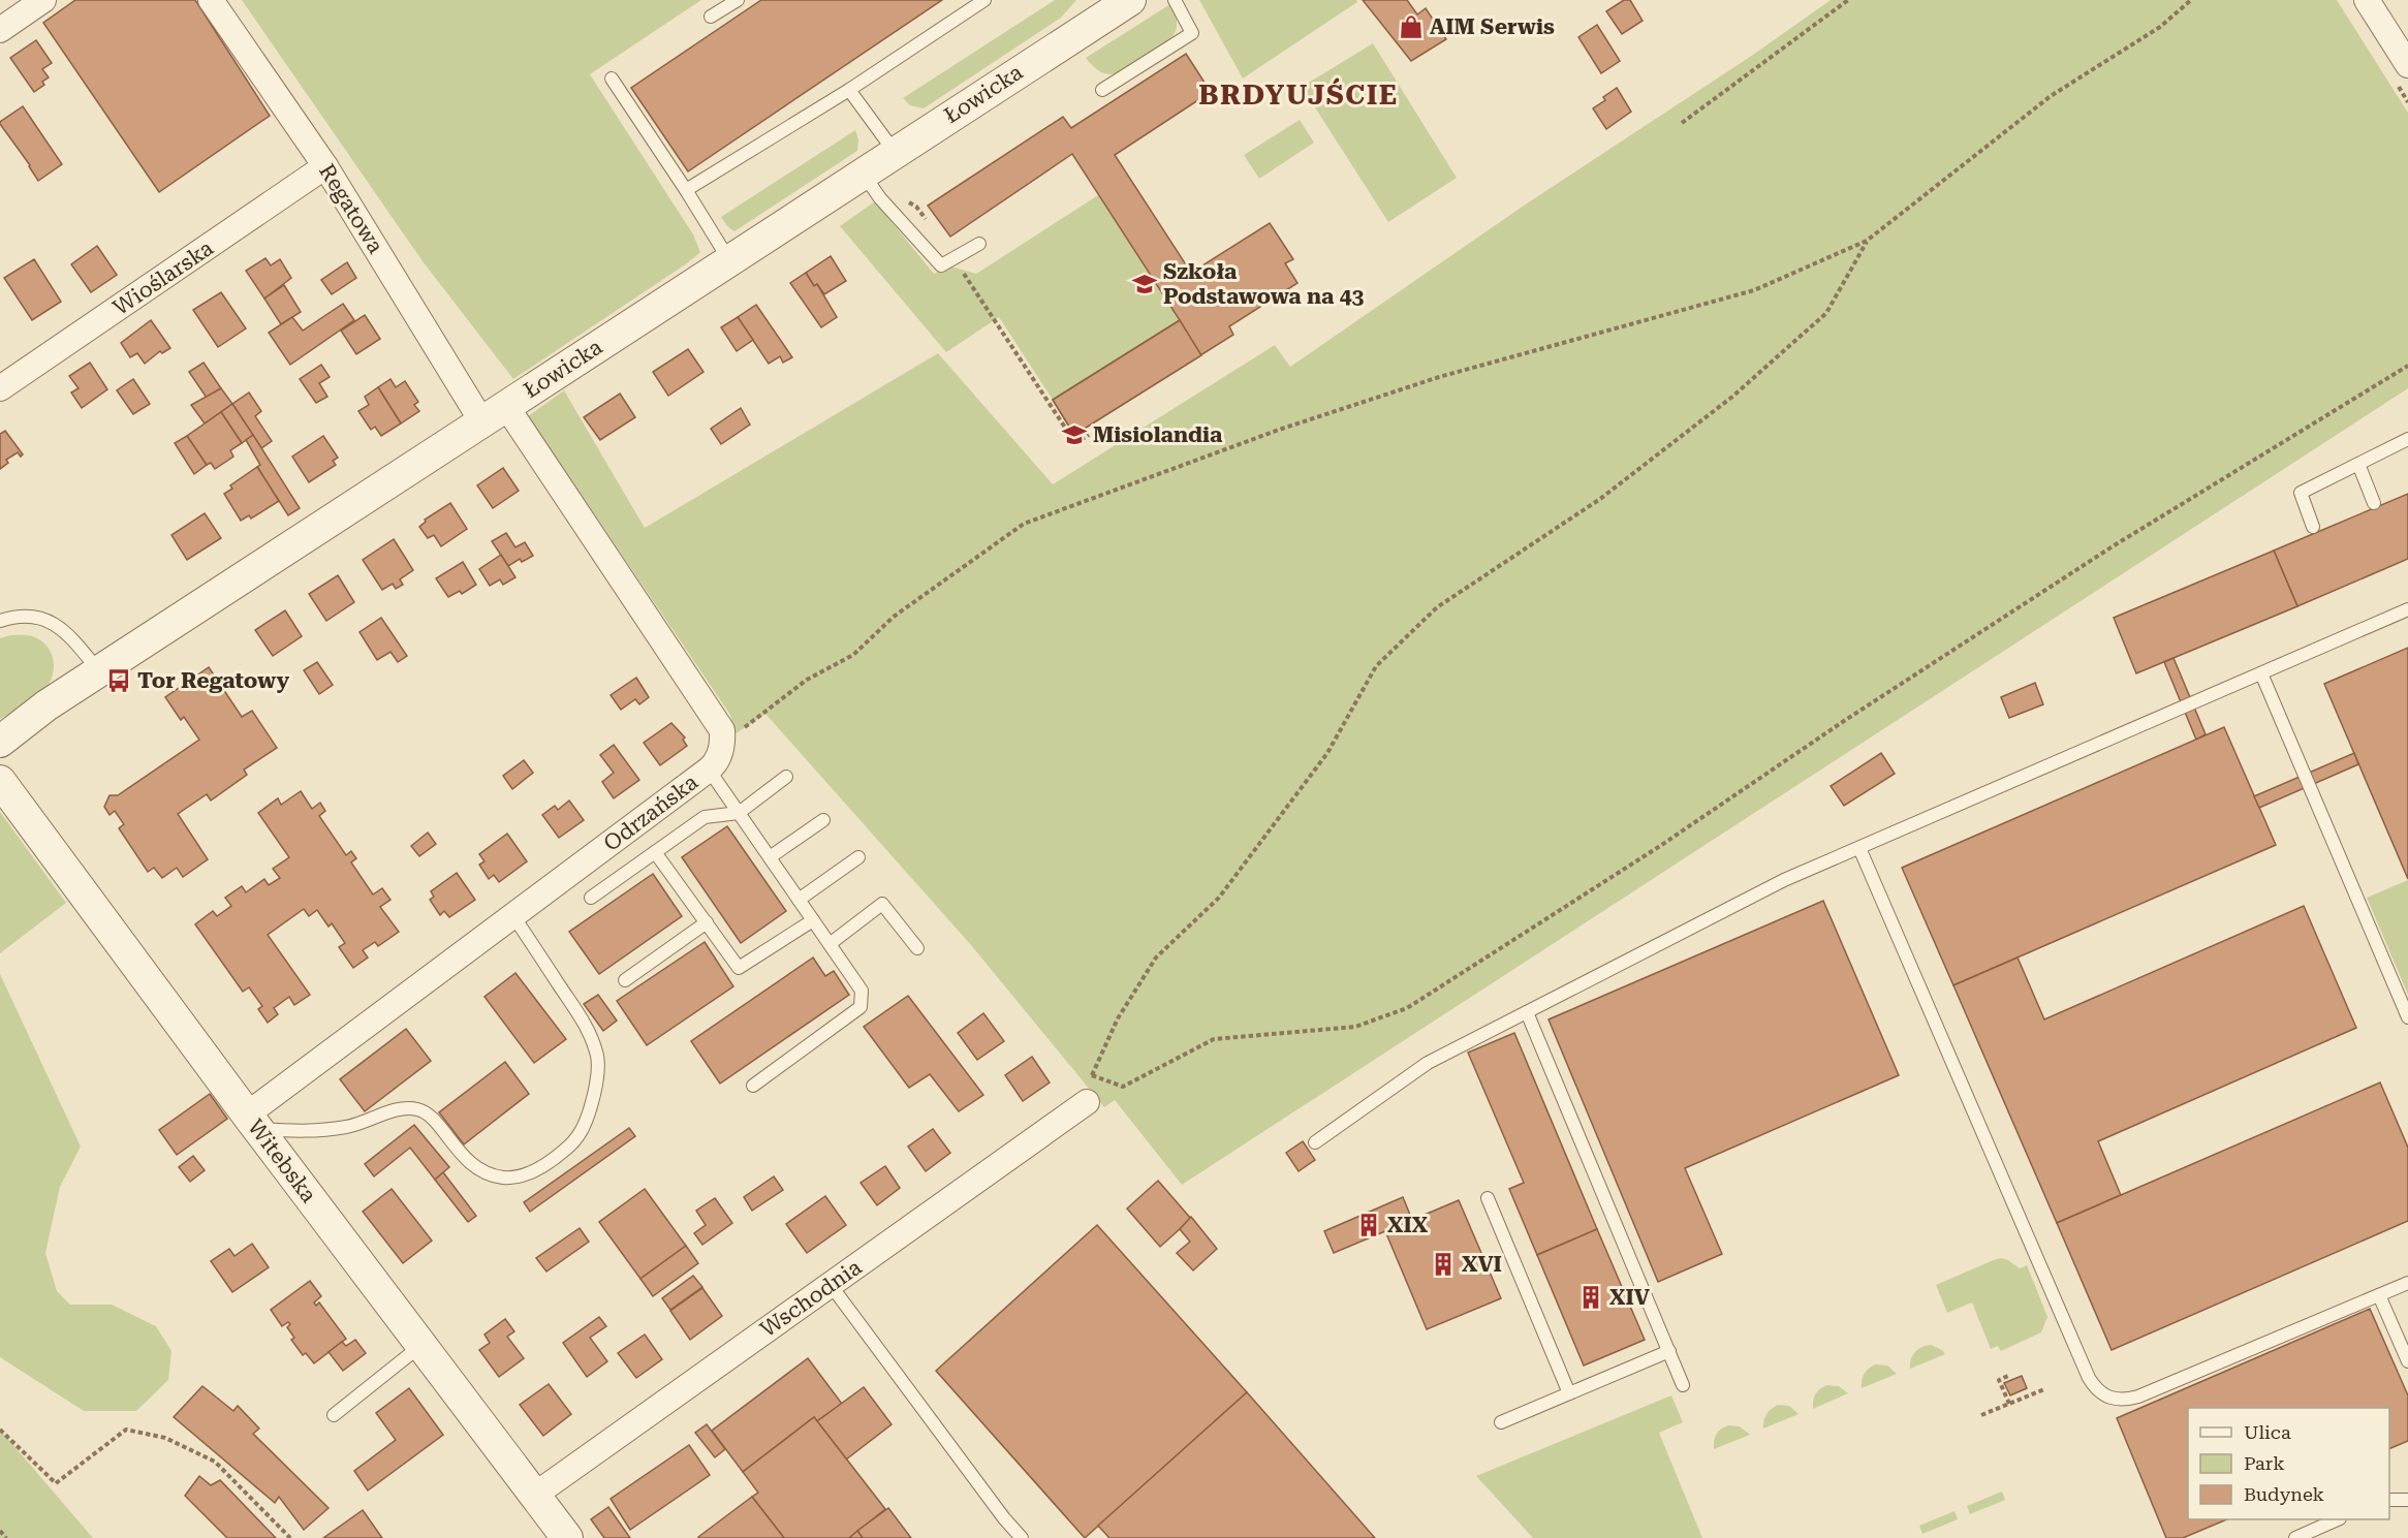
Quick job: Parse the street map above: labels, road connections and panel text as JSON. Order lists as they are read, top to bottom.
{
  "streets": {
    "street": [
      "Łowicka",
      "Regatowa",
      "Wioślarska",
      "Odrzańska",
      "Witebska",
      "Wschodnia"
    ]
  },
  "crossings": [
    ["Łowicka", "Regatowa"],
    ["Regatowa", "Wioślarska"],
    ["Odrzańska", "Witebska"],
    ["Witebska", "Wschodnia"]
  ],
  "districts": ["BRDYUJŚCIE"],
  "places": {
    "shop": ["AIM Serwis"],
    "school or university": ["Szkoła Podstawowa na 43", "Misiolandia"],
    "bus stop": ["Tor Regatowy"],
    "building": ["XIX", "XVI", "XIV"]
  },
  "legend": ["Ulica", "Park", "Budynek"]
}
